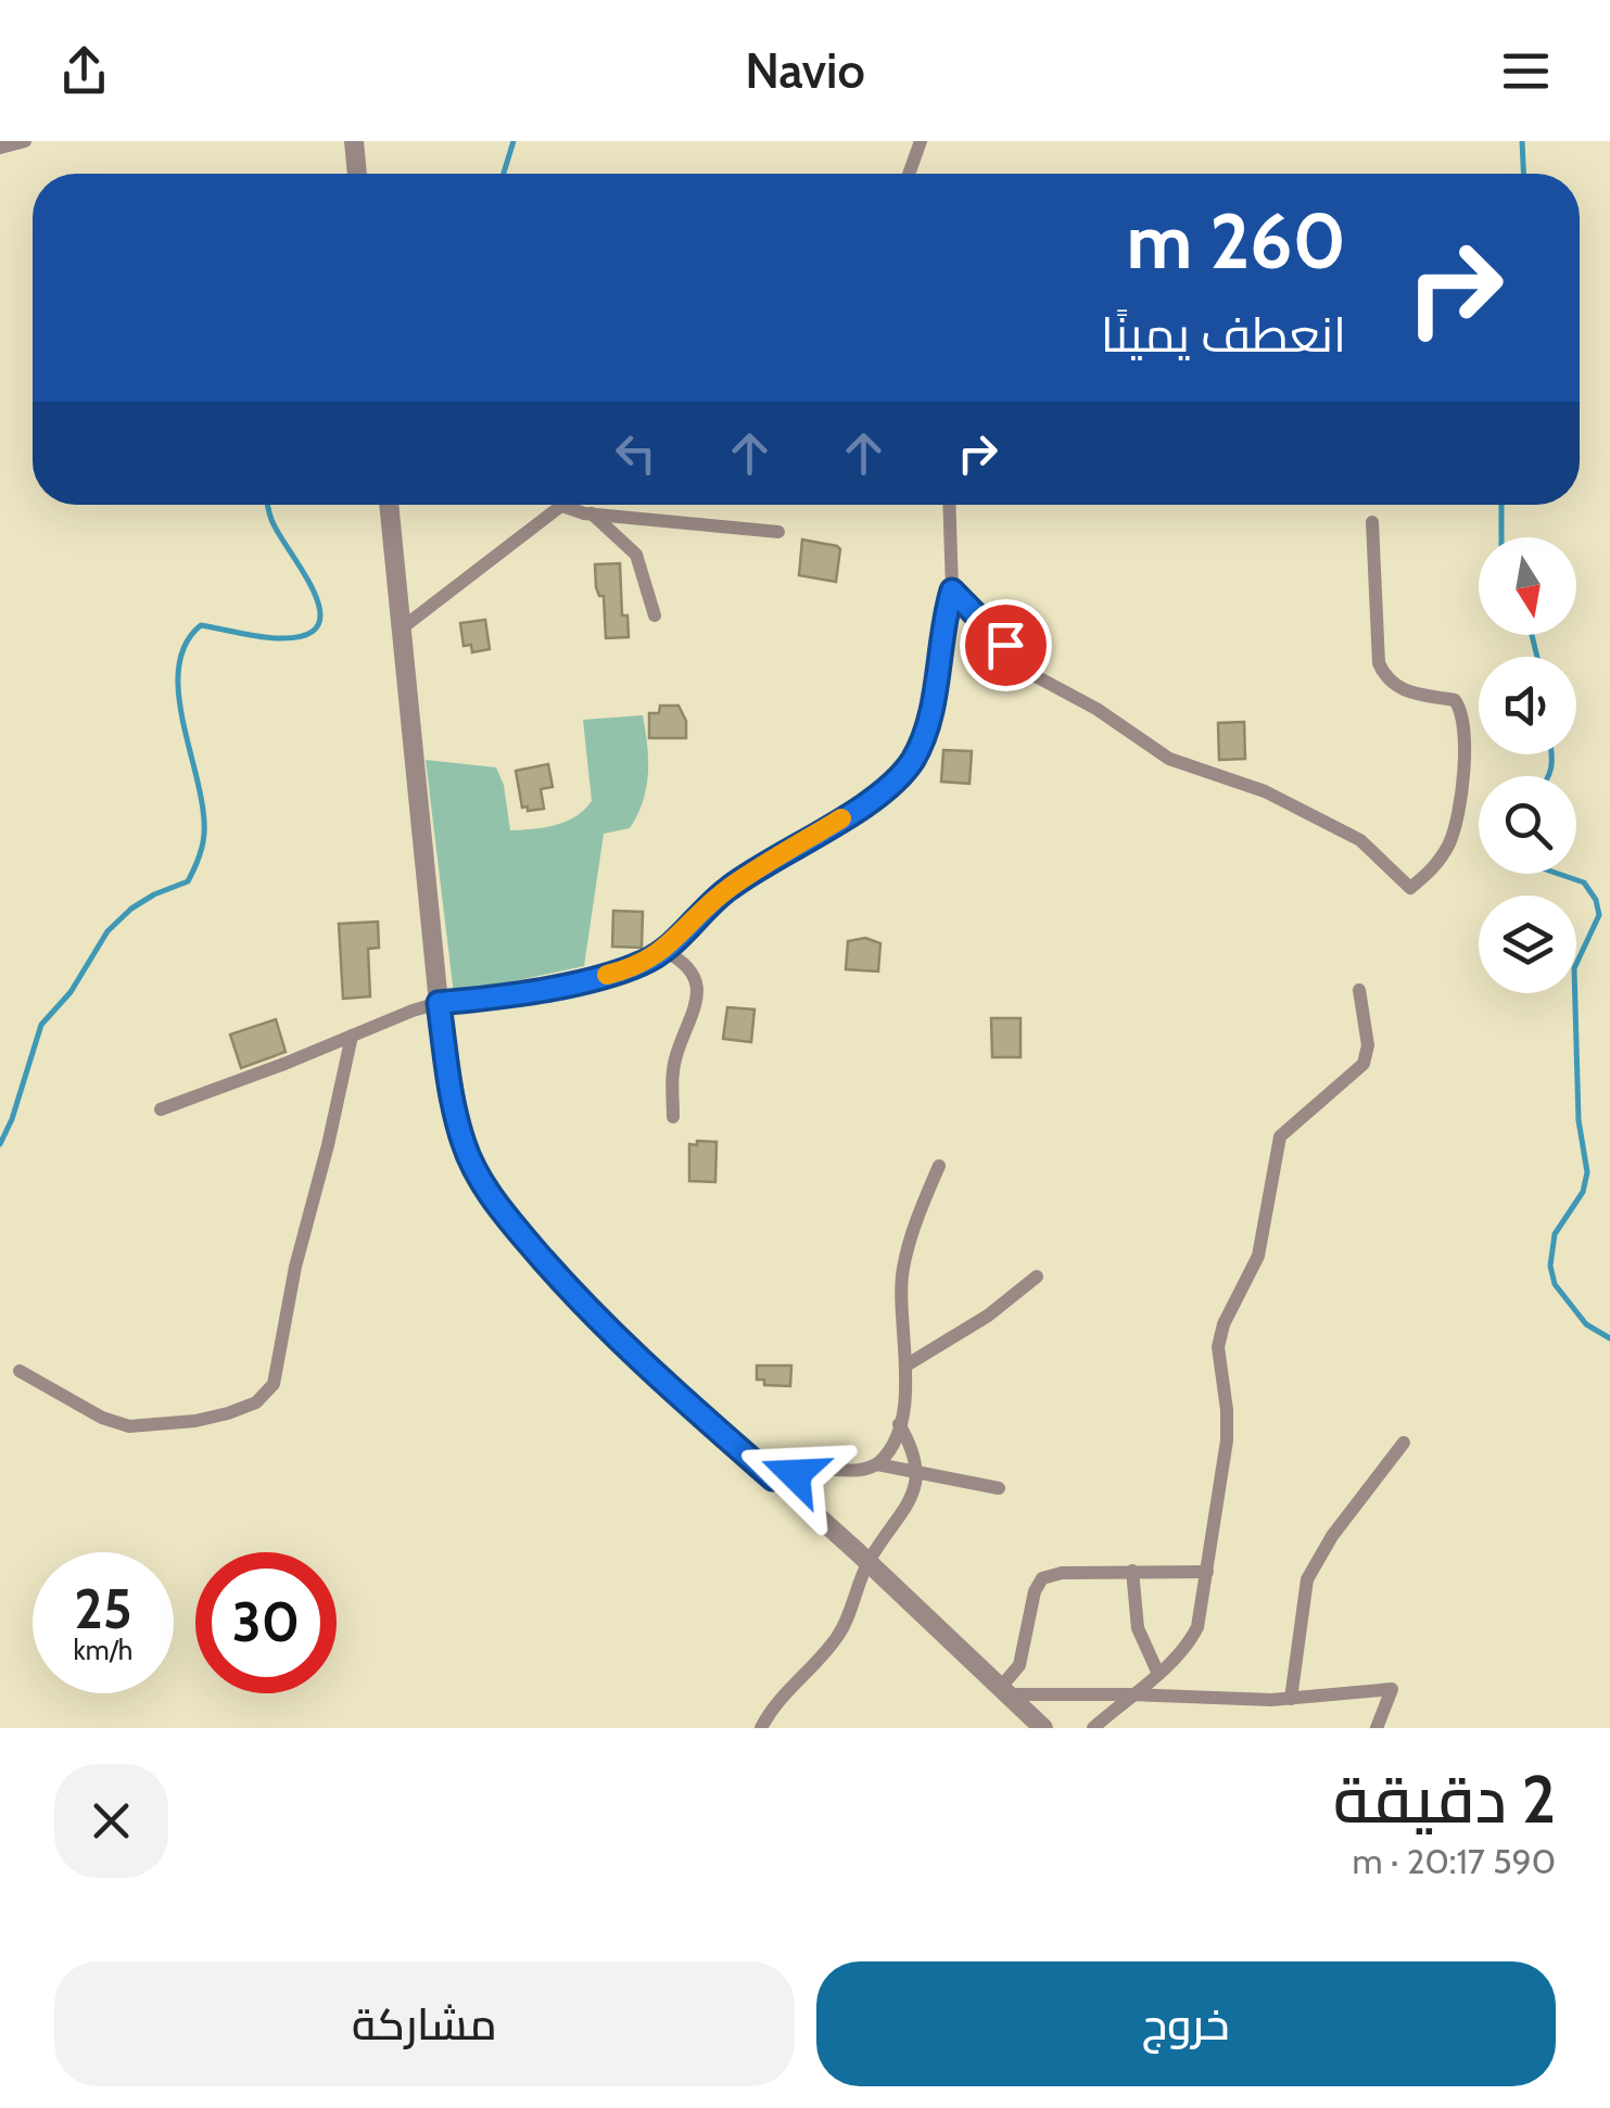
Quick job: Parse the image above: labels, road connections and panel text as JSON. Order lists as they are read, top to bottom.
{
  "north": "bottom",
  "page": {
    "header": "Navio",
    "turn": ["260 m", "انعطف يمينًا"],
    "speed": "25 km/h",
    "limit": "30",
    "heading": ["2 دقيقة", "590 m · 20:17"],
    "buttons": ["خروج", "مشاركة"]
  }
}
